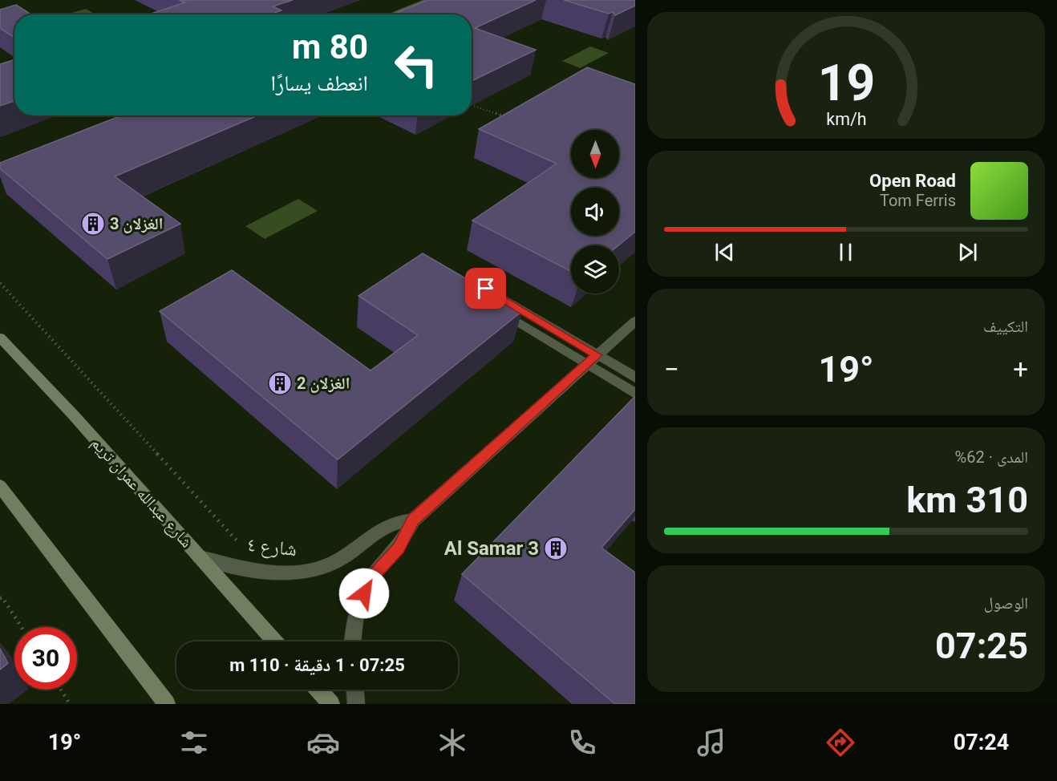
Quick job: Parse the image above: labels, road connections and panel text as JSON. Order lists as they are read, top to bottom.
{
  "streets": {
    "main road": ["شارع عبدالله عمران تريم"],
    "street": ["شارع ٤"]
  },
  "crossings": [
    ["شارع عبدالله عمران تريم", "شارع ٤"]
  ],
  "places": {
    "building": ["الغزلان 3", "الغزلان 2", "Al Samar 3"]
  },
  "north": "bottom",
  "page": {
    "turn": ["80 m", "انعطف يسارًا"],
    "song": ["Open Road", "Tom Ferris"],
    "tile": [
      "التكييف",
      ["المدى · 62%", "310 km"],
      ["الوصول", "07:25"]
    ],
    "heat": ["−", "19°", "+"],
    "limit": "30",
    "trip": "07:25 · 1 دقيقة · 110 m",
    "tabs": ["07:24", "19°"],
    "gauge": ["19", "km/h"]
  }
}
